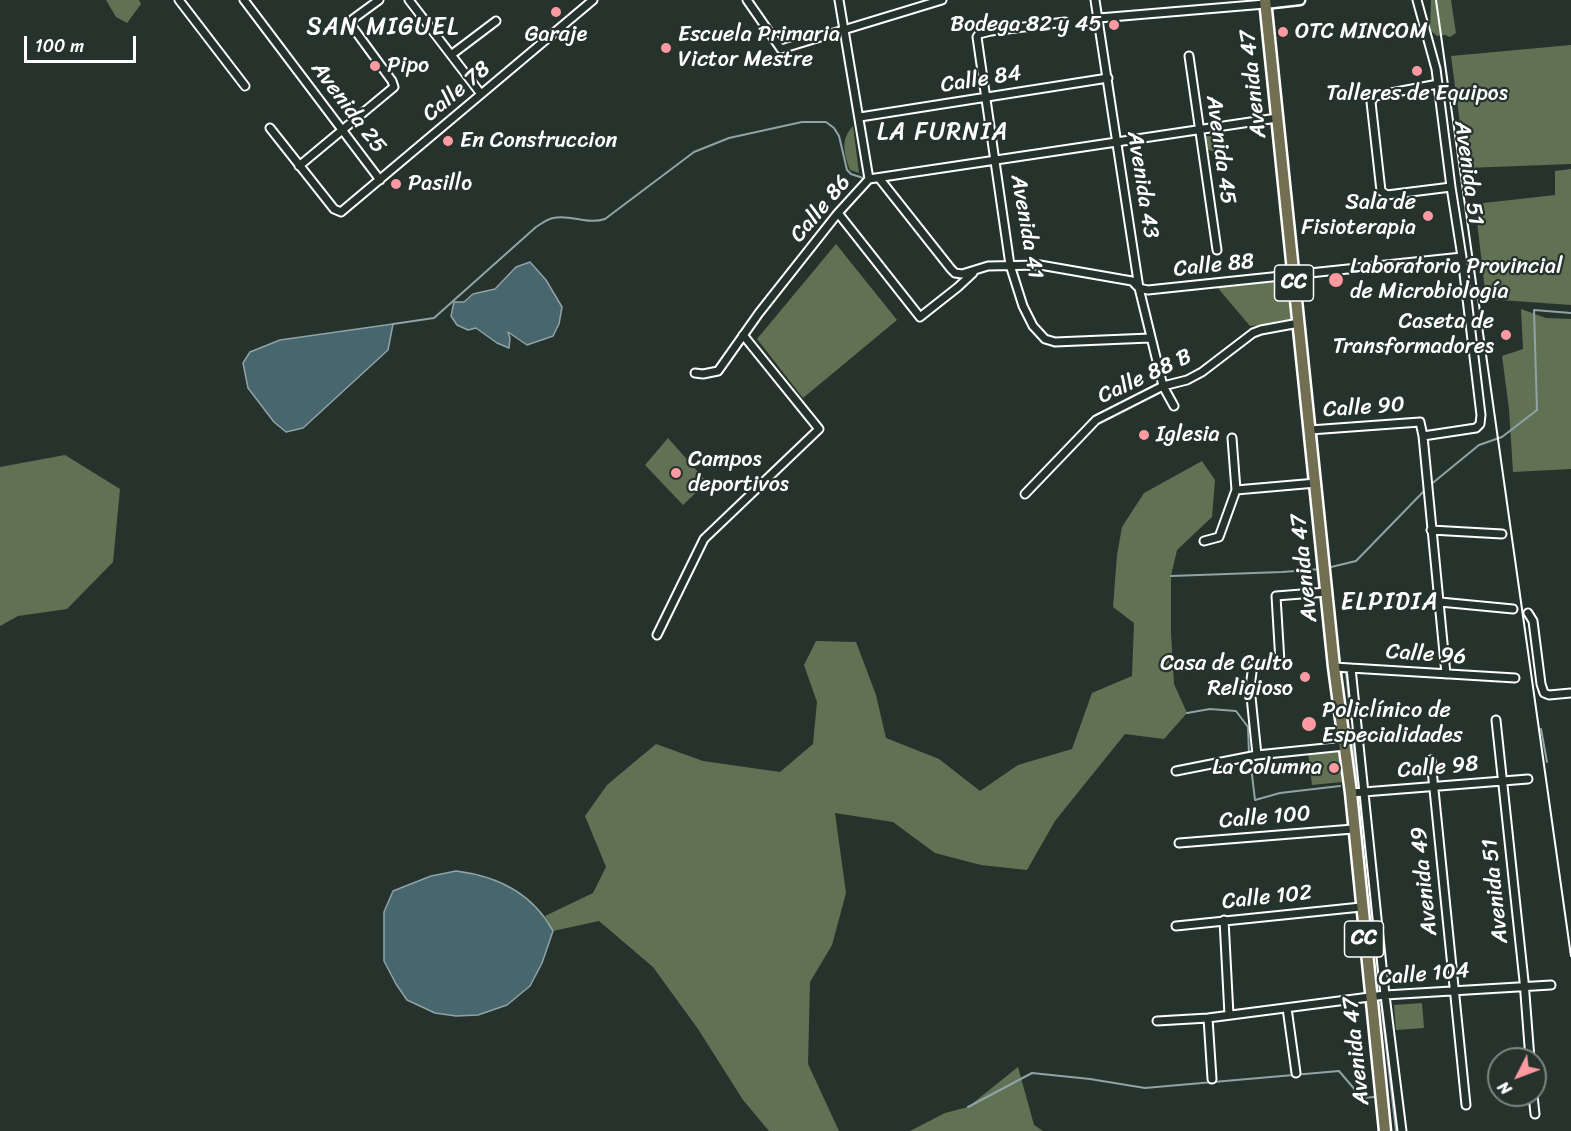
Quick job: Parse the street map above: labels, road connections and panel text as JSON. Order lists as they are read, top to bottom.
{
  "streets": {
    "main road": ["Avenida 47", "CC"],
    "street": [
      "Calle 84",
      "Calle 78",
      "Avenida 25",
      "Avenida 45",
      "Avenida 51",
      "Avenida 43",
      "Calle 86",
      "Avenida 41",
      "Calle 88",
      "Calle 88 B",
      "Calle 90",
      "Calle 96",
      "Calle 98",
      "Calle 100",
      "Avenida 49",
      "Calle 102",
      "Calle 104"
    ]
  },
  "crossings": [
    ["Calle 84", "Avenida 43"],
    ["Calle 84", "Avenida 41"],
    ["Avenida 47", "Calle 86"],
    ["Avenida 47", "Calle 88"],
    ["Avenida 47", "Calle 88 B"],
    ["Avenida 47", "Calle 90"],
    ["Avenida 47", "Calle 96"],
    ["Avenida 47", "Calle 98"],
    ["Avenida 47", "Calle 100"],
    ["Avenida 47", "Calle 102"],
    ["Avenida 47", "Calle 104"],
    ["Calle 78", "Avenida 25"],
    ["Avenida 45", "Calle 86"],
    ["Avenida 51", "Calle 88"],
    ["Avenida 51", "Calle 90"],
    ["Avenida 51", "Calle 98"],
    ["Avenida 51", "Calle 104"],
    ["Avenida 43", "Calle 86"],
    ["Avenida 43", "Avenida 41"],
    ["Avenida 43", "Calle 88"],
    ["Avenida 43", "Calle 88 B"],
    ["Calle 86", "Avenida 41"],
    ["Calle 86", "Calle 88"],
    ["Avenida 41", "Calle 88"],
    ["Calle 98", "Avenida 49"],
    ["Avenida 49", "Calle 104"]
  ],
  "districts": ["SAN MIGUEL", "LA FURNIA", "ELPIDIA"],
  "places": [
    "Garaje",
    "Bodega 82 y 45",
    "OTC MINCOM",
    "Escuela Primaria Victor Mestre",
    "Pipo",
    "Talleres de Equipos",
    "En Construccion",
    "Pasillo",
    "Sala de Fisioterapia",
    "Laboratorio Provincial de Microbiología",
    "Caseta de Transformadores",
    "Iglesia",
    "Campos deportivos",
    "Casa de Culto Religioso",
    "Policlínico de Especialidades",
    "La Columna"
  ],
  "scale_bar": "100 m",
  "north": "bottom left"
}
